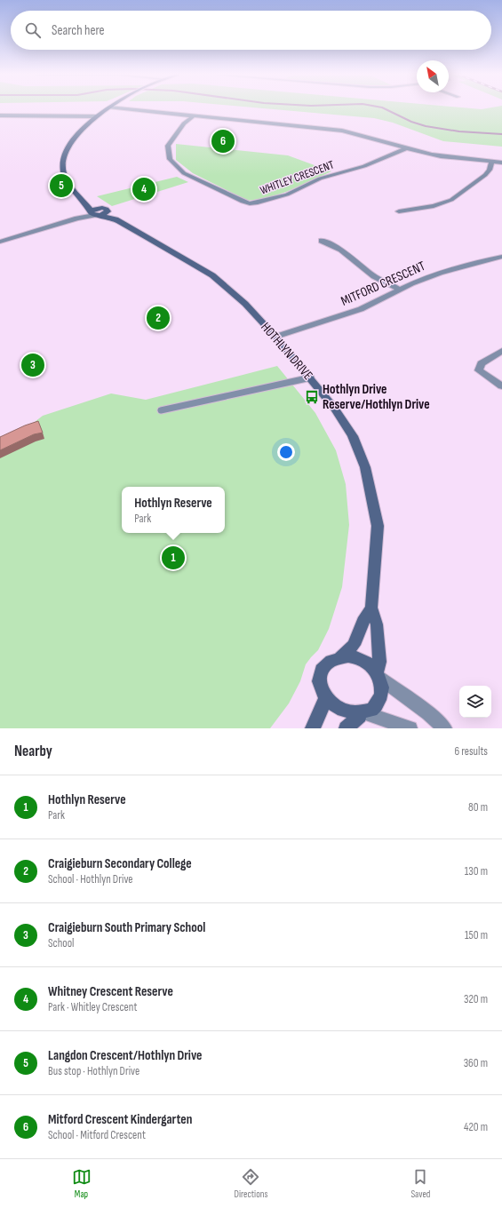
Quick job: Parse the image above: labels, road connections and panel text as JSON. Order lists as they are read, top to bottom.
{
  "streets": {
    "street": ["WHITLEY CRESCENT", "MITFORD CRESCENT", "HOTHLYN DRIVE"]
  },
  "crossings": [
    ["MITFORD CRESCENT", "HOTHLYN DRIVE"]
  ],
  "places": {
    "bus stop": ["Hothlyn Drive Reserve/Hothlyn Drive"]
  },
  "north": "top left",
  "page": {
    "search": "Search here",
    "pins": [
      "6",
      "5",
      "4",
      "2",
      "3",
      "1"
    ],
    "popup": ["Hothlyn Reserve", "Park"],
    "heading": ["Nearby", "6 results"],
    "list": [
      {
        "mark": "1",
        "name": "Hothlyn Reserve",
        "note": "Park",
        "value": "80 m"
      },
      {
        "mark": "2",
        "name": "Craigieburn Secondary College",
        "note": "School · Hothlyn Drive",
        "value": "130 m"
      },
      {
        "mark": "3",
        "name": "Craigieburn South Primary School",
        "note": "School",
        "value": "150 m"
      },
      {
        "mark": "4",
        "name": "Whitney Crescent Reserve",
        "note": "Park · Whitley Crescent",
        "value": "320 m"
      },
      {
        "mark": "5",
        "name": "Langdon Crescent/Hothlyn Drive",
        "note": "Bus stop · Hothlyn Drive",
        "value": "360 m"
      },
      {
        "mark": "6",
        "name": "Mitford Crescent Kindergarten",
        "note": "School · Mitford Crescent",
        "value": "420 m"
      }
    ],
    "nav": ["Map", "Directions", "Saved"]
  }
}
